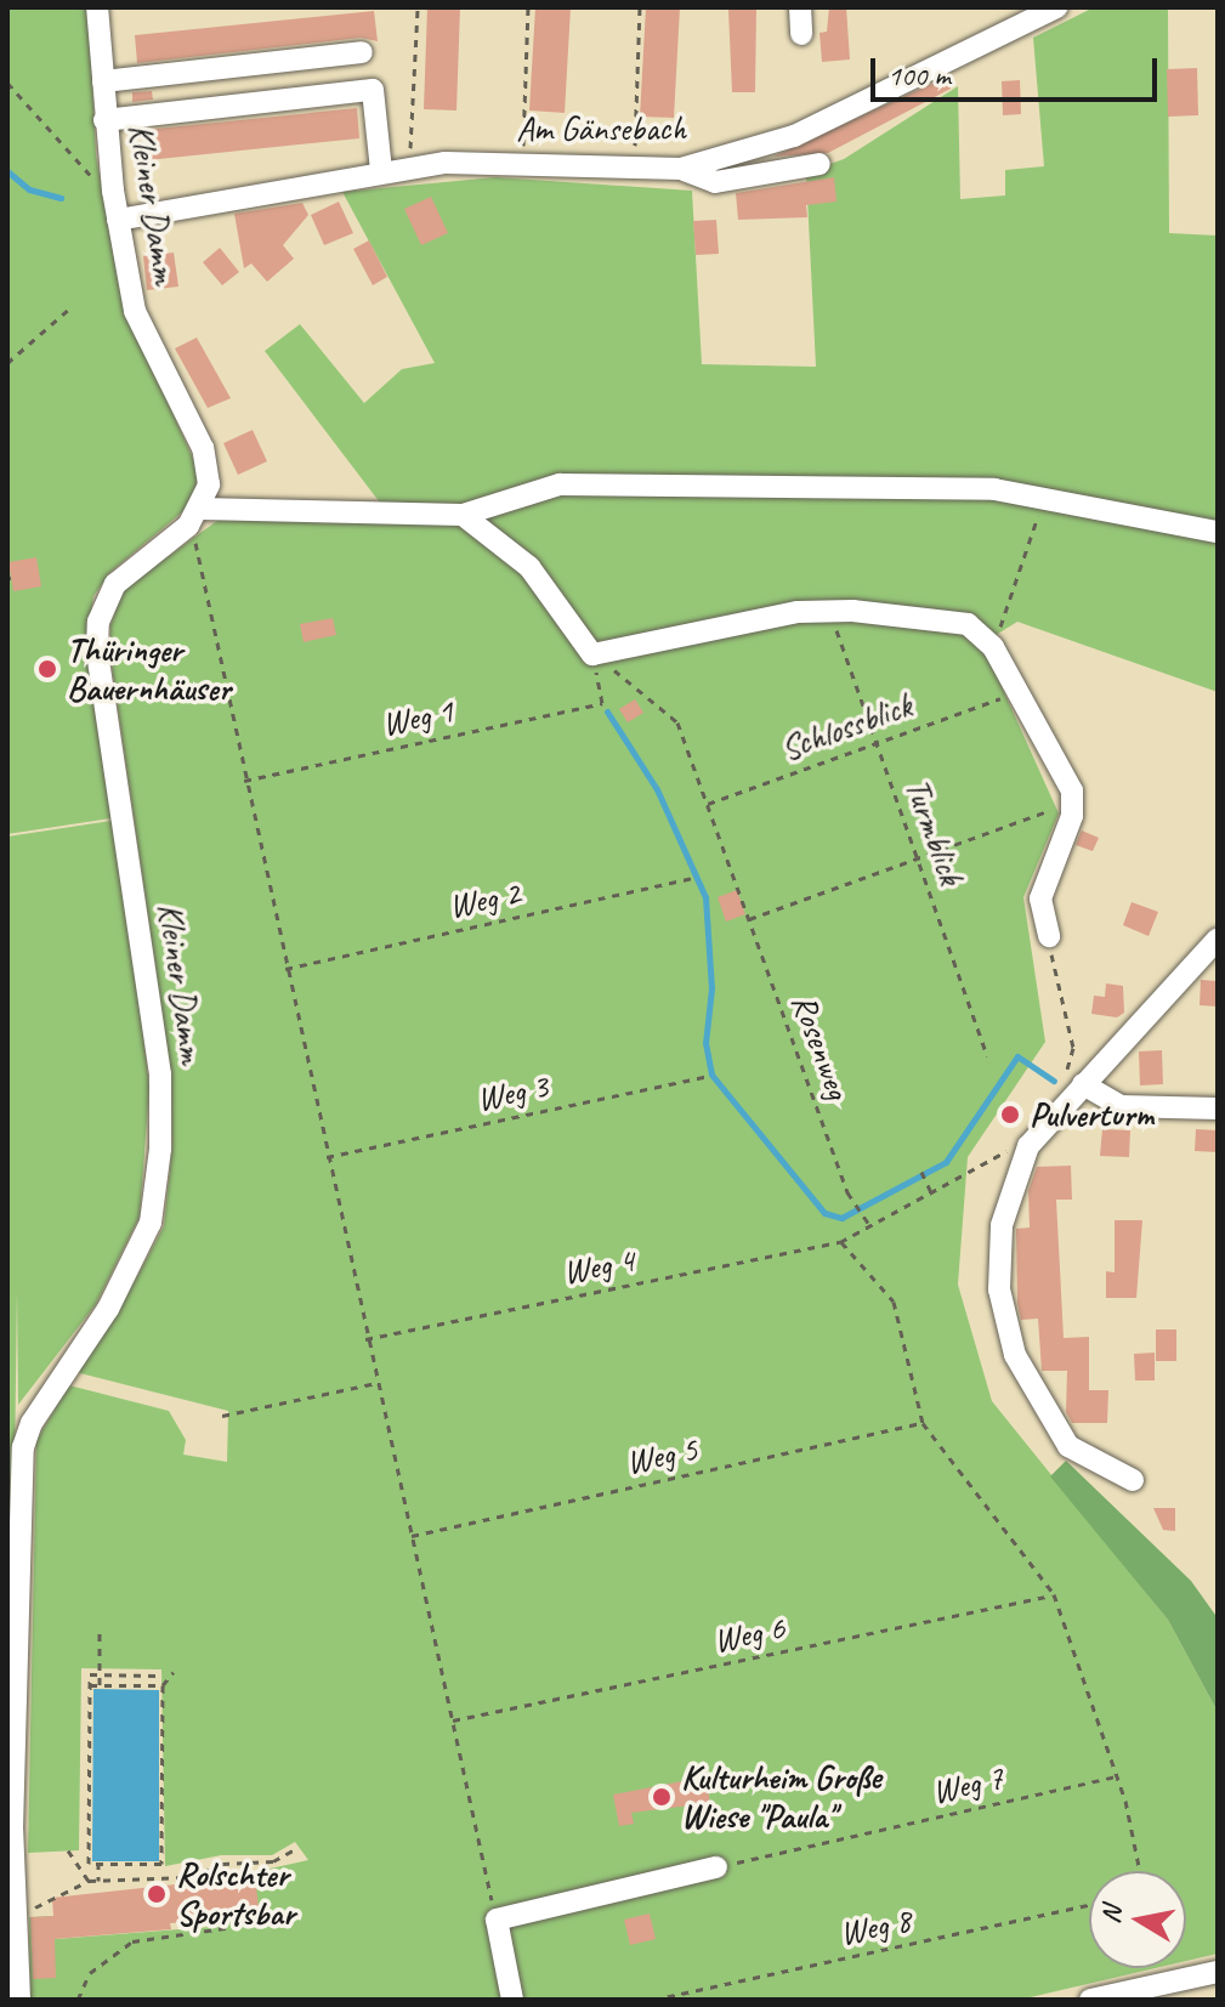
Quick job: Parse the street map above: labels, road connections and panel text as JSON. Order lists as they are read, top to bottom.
{
  "streets": {
    "street": ["Am Gänsebach", "Kleiner Damm"],
    "path": [
      "Weg 1",
      "Schlossblick",
      "Turmblick",
      "Weg 2",
      "Rosenweg",
      "Weg 3",
      "Weg 4",
      "Weg 5",
      "Weg 6",
      "Weg 7",
      "Weg 8"
    ]
  },
  "crossings": [
    ["Am Gänsebach", "Kleiner Damm"],
    ["Schlossblick", "Turmblick"],
    ["Schlossblick", "Rosenweg"],
    ["Rosenweg", "Weg 4"]
  ],
  "places": [
    "Thüringer Bauernhäuser",
    "Pulverturm",
    "Kulturheim Große Wiese \"Paula\"",
    "Rolschter Sportsbar"
  ],
  "scale_bar": "100 m",
  "north": "left"
}
